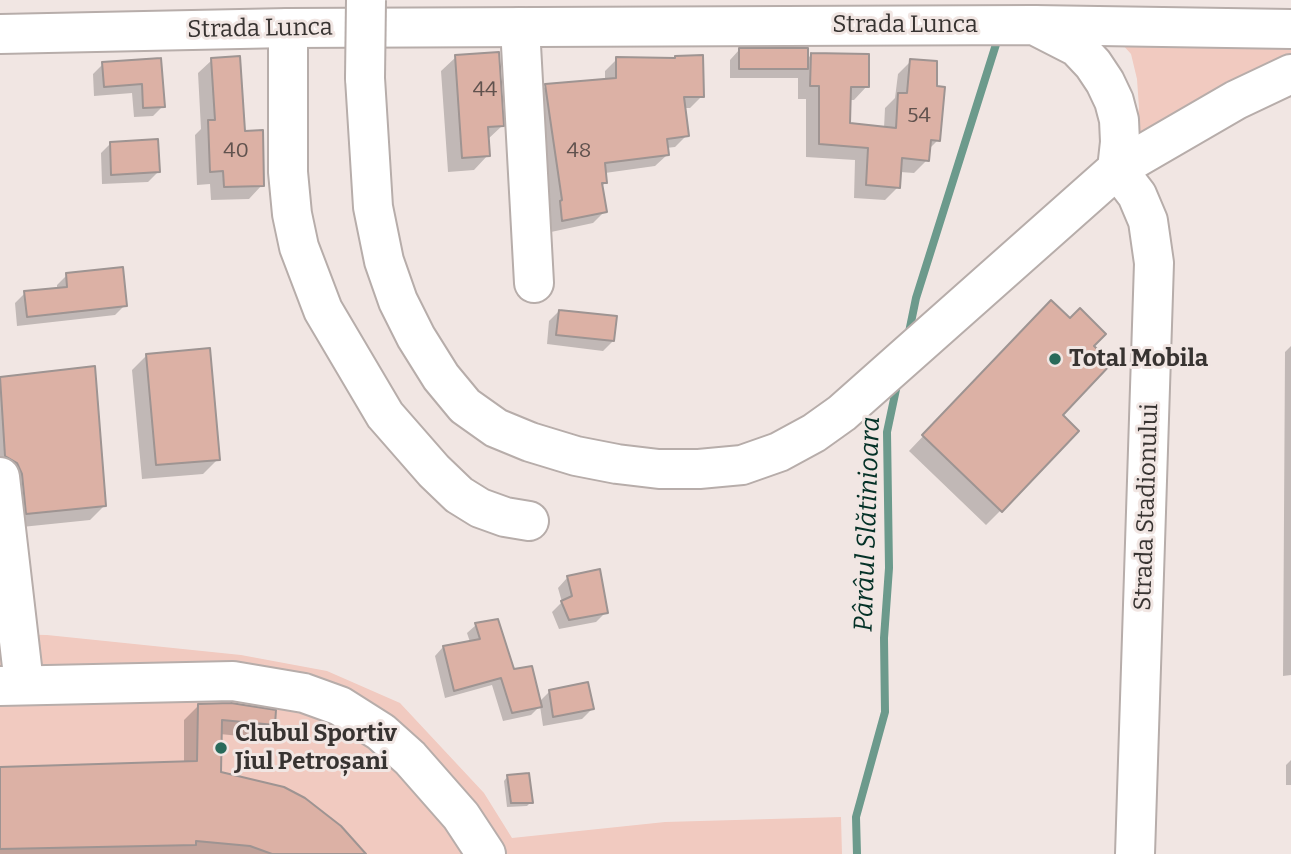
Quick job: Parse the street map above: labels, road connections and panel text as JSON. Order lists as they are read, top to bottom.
{
  "streets": {
    "main road": ["Strada Lunca", "Strada Stadionului"]
  },
  "water": ["Pârâul Slătinioara"],
  "places": ["Total Mobila", "Clubul Sportiv Jiul Petroșani"],
  "house_numbers": [
    "44",
    "54",
    "40",
    "48"
  ]
}
